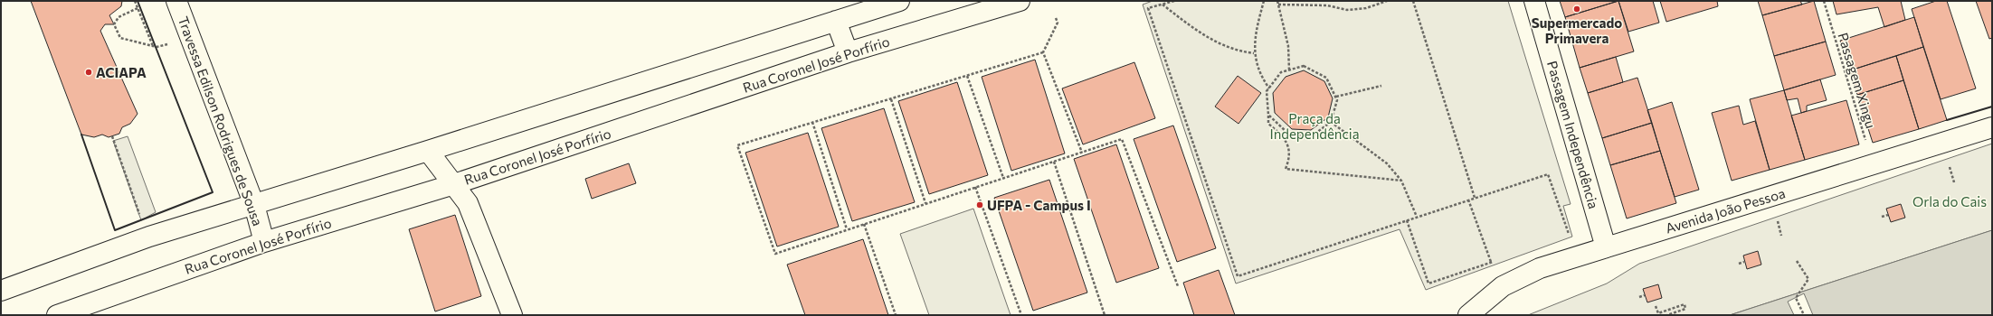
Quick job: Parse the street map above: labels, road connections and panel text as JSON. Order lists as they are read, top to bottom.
{
  "streets": {
    "street": [
      "Rua Coronel José Porfírio",
      "Travessa Edilson Rodrigues de Sousa",
      "Passagem Independência",
      "Avenida João Pessoa"
    ],
    "path": ["Passagem Xingu"]
  },
  "crossings": [
    ["Rua Coronel José Porfírio", "Travessa Edilson Rodrigues de Sousa"],
    ["Passagem Xingu", "Avenida João Pessoa"],
    ["Passagem Independência", "Avenida João Pessoa"]
  ],
  "parks": ["Praça da Independência", "Orla do Cais"],
  "places": ["Supermercado Primavera", "ACIAPA", "UFPA - Campus I"]
}
